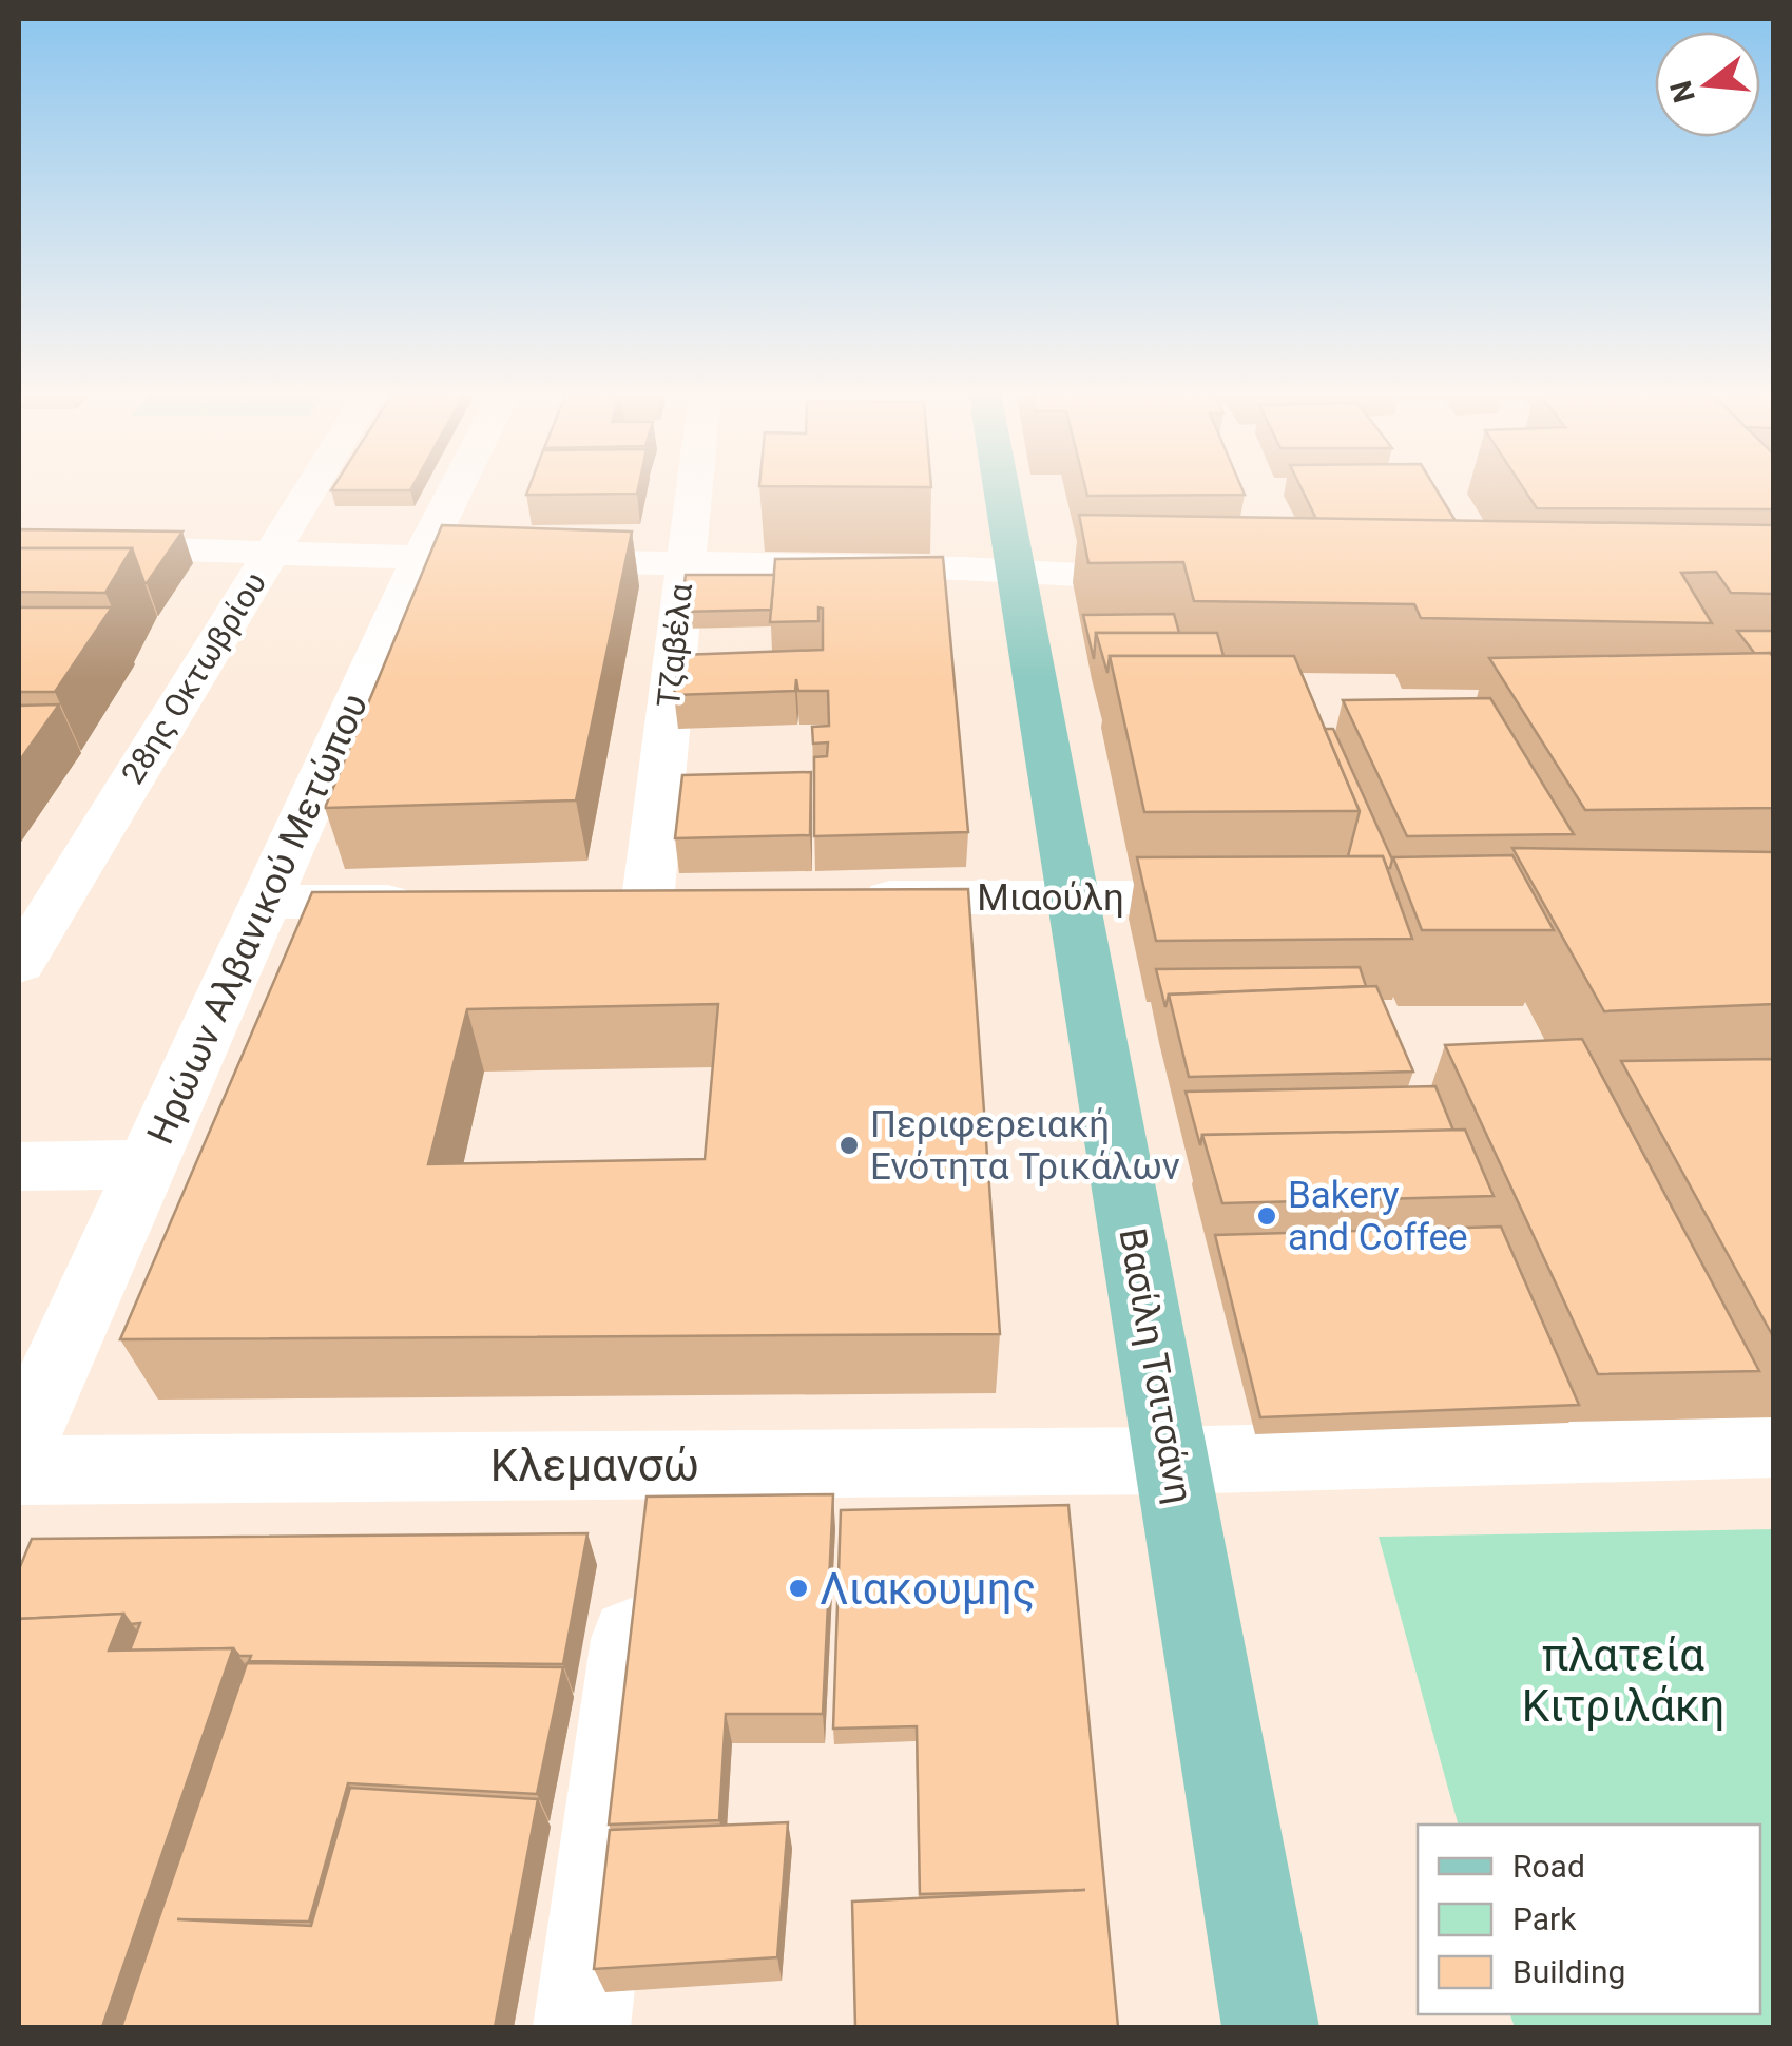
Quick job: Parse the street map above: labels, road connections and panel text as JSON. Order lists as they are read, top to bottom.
{
  "streets": {
    "main road": ["Βασίλη Τσιτσάνη"],
    "street": [
      "Τζαβέλα",
      "28ης Οκτωβρίου",
      "Μιαούλη",
      "Ηρώων Αλβανικού Μετώπου",
      "Κλεμανσώ"
    ]
  },
  "crossings": [
    ["Μιαούλη", "Βασίλη Τσιτσάνη"],
    ["Βασίλη Τσιτσάνη", "Κλεμανσώ"]
  ],
  "parks": ["πλατεία Κιτριλάκη"],
  "places": ["Περιφερειακή Ενότητα Τρικάλων", "Bakery and Coffee", "Λιακουμης"],
  "legend": ["Road", "Park", "Building"],
  "north": "left"
}
